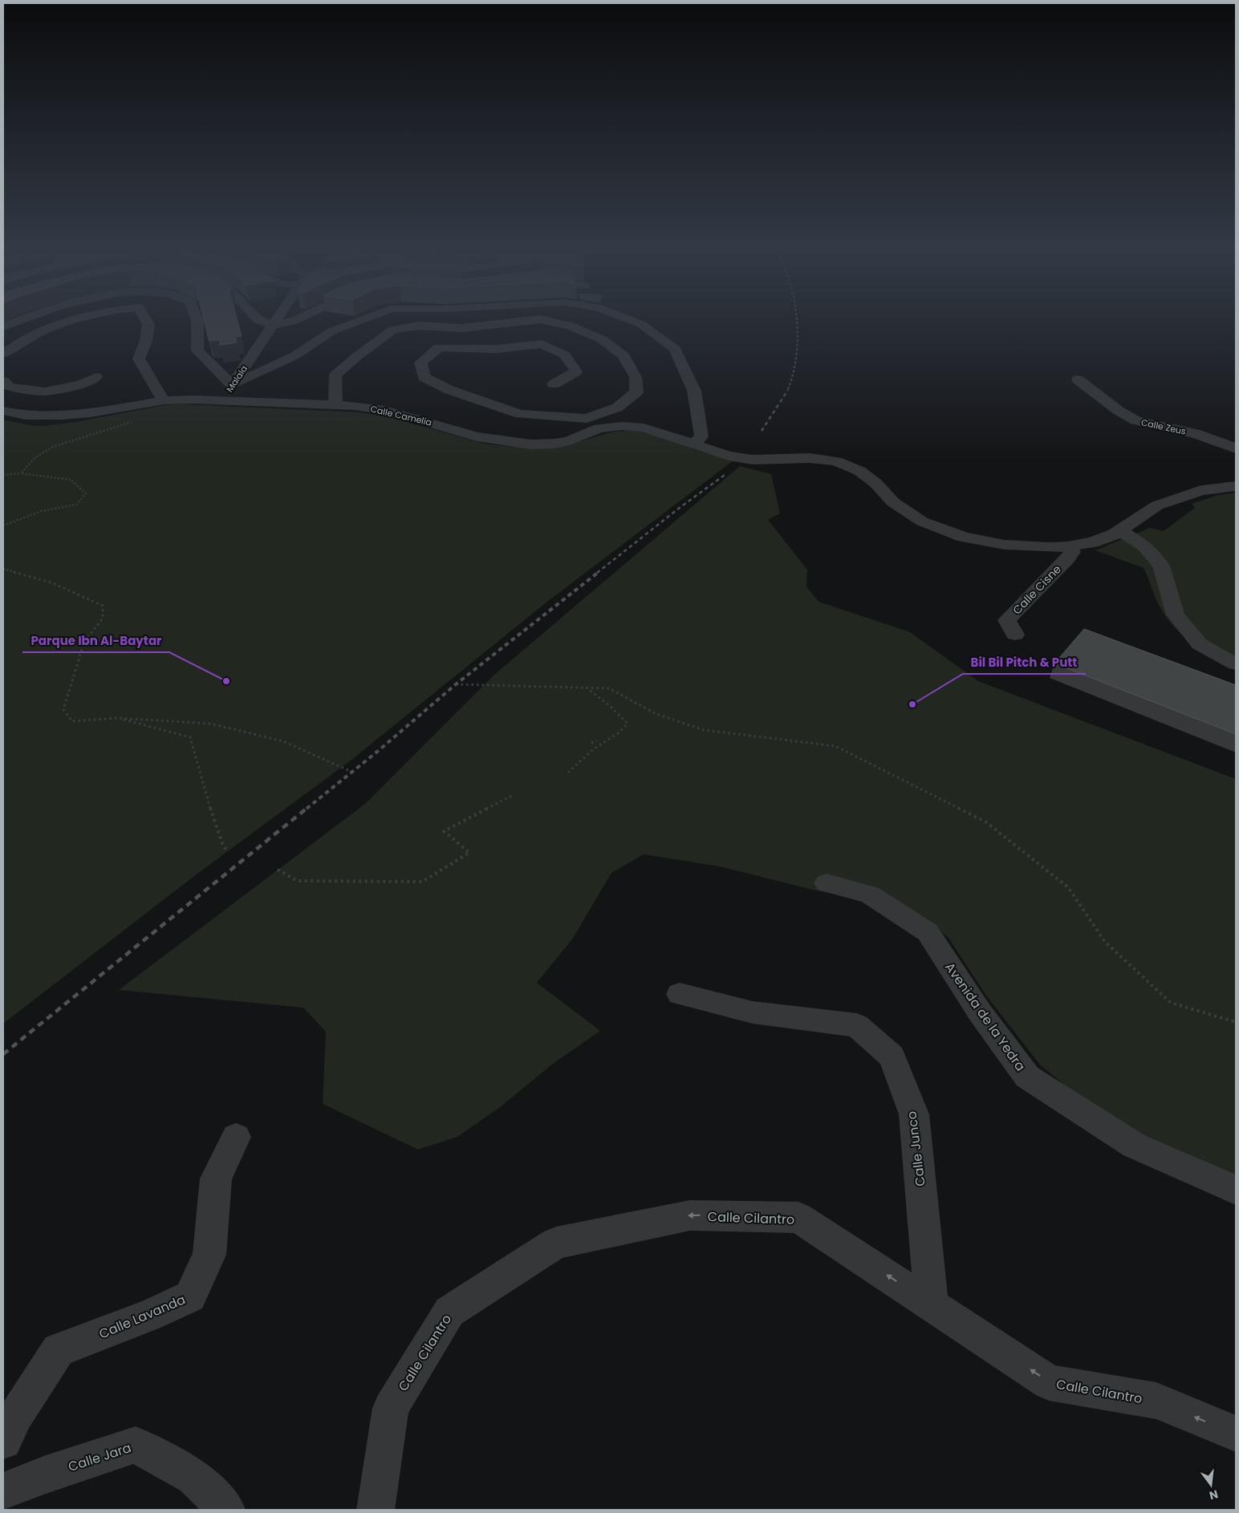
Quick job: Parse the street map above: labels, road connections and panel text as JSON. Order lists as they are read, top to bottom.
{
  "streets": {
    "street": [
      "Malala",
      "Calle Camelia",
      "Calle Zeus",
      "Calle Cisne",
      "Avenida de la Yedra",
      "Calle Junco",
      "Calle Cilantro",
      "Calle Lavanda",
      "Calle Jara"
    ]
  },
  "crossings": [
    ["Malala", "Calle Camelia"],
    ["Calle Camelia", "Calle Cisne"],
    ["Calle Junco", "Calle Cilantro"]
  ],
  "places": ["Parque Ibn Al-Baytar", "Bil Bil Pitch & Putt"],
  "north": "bottom"
}
